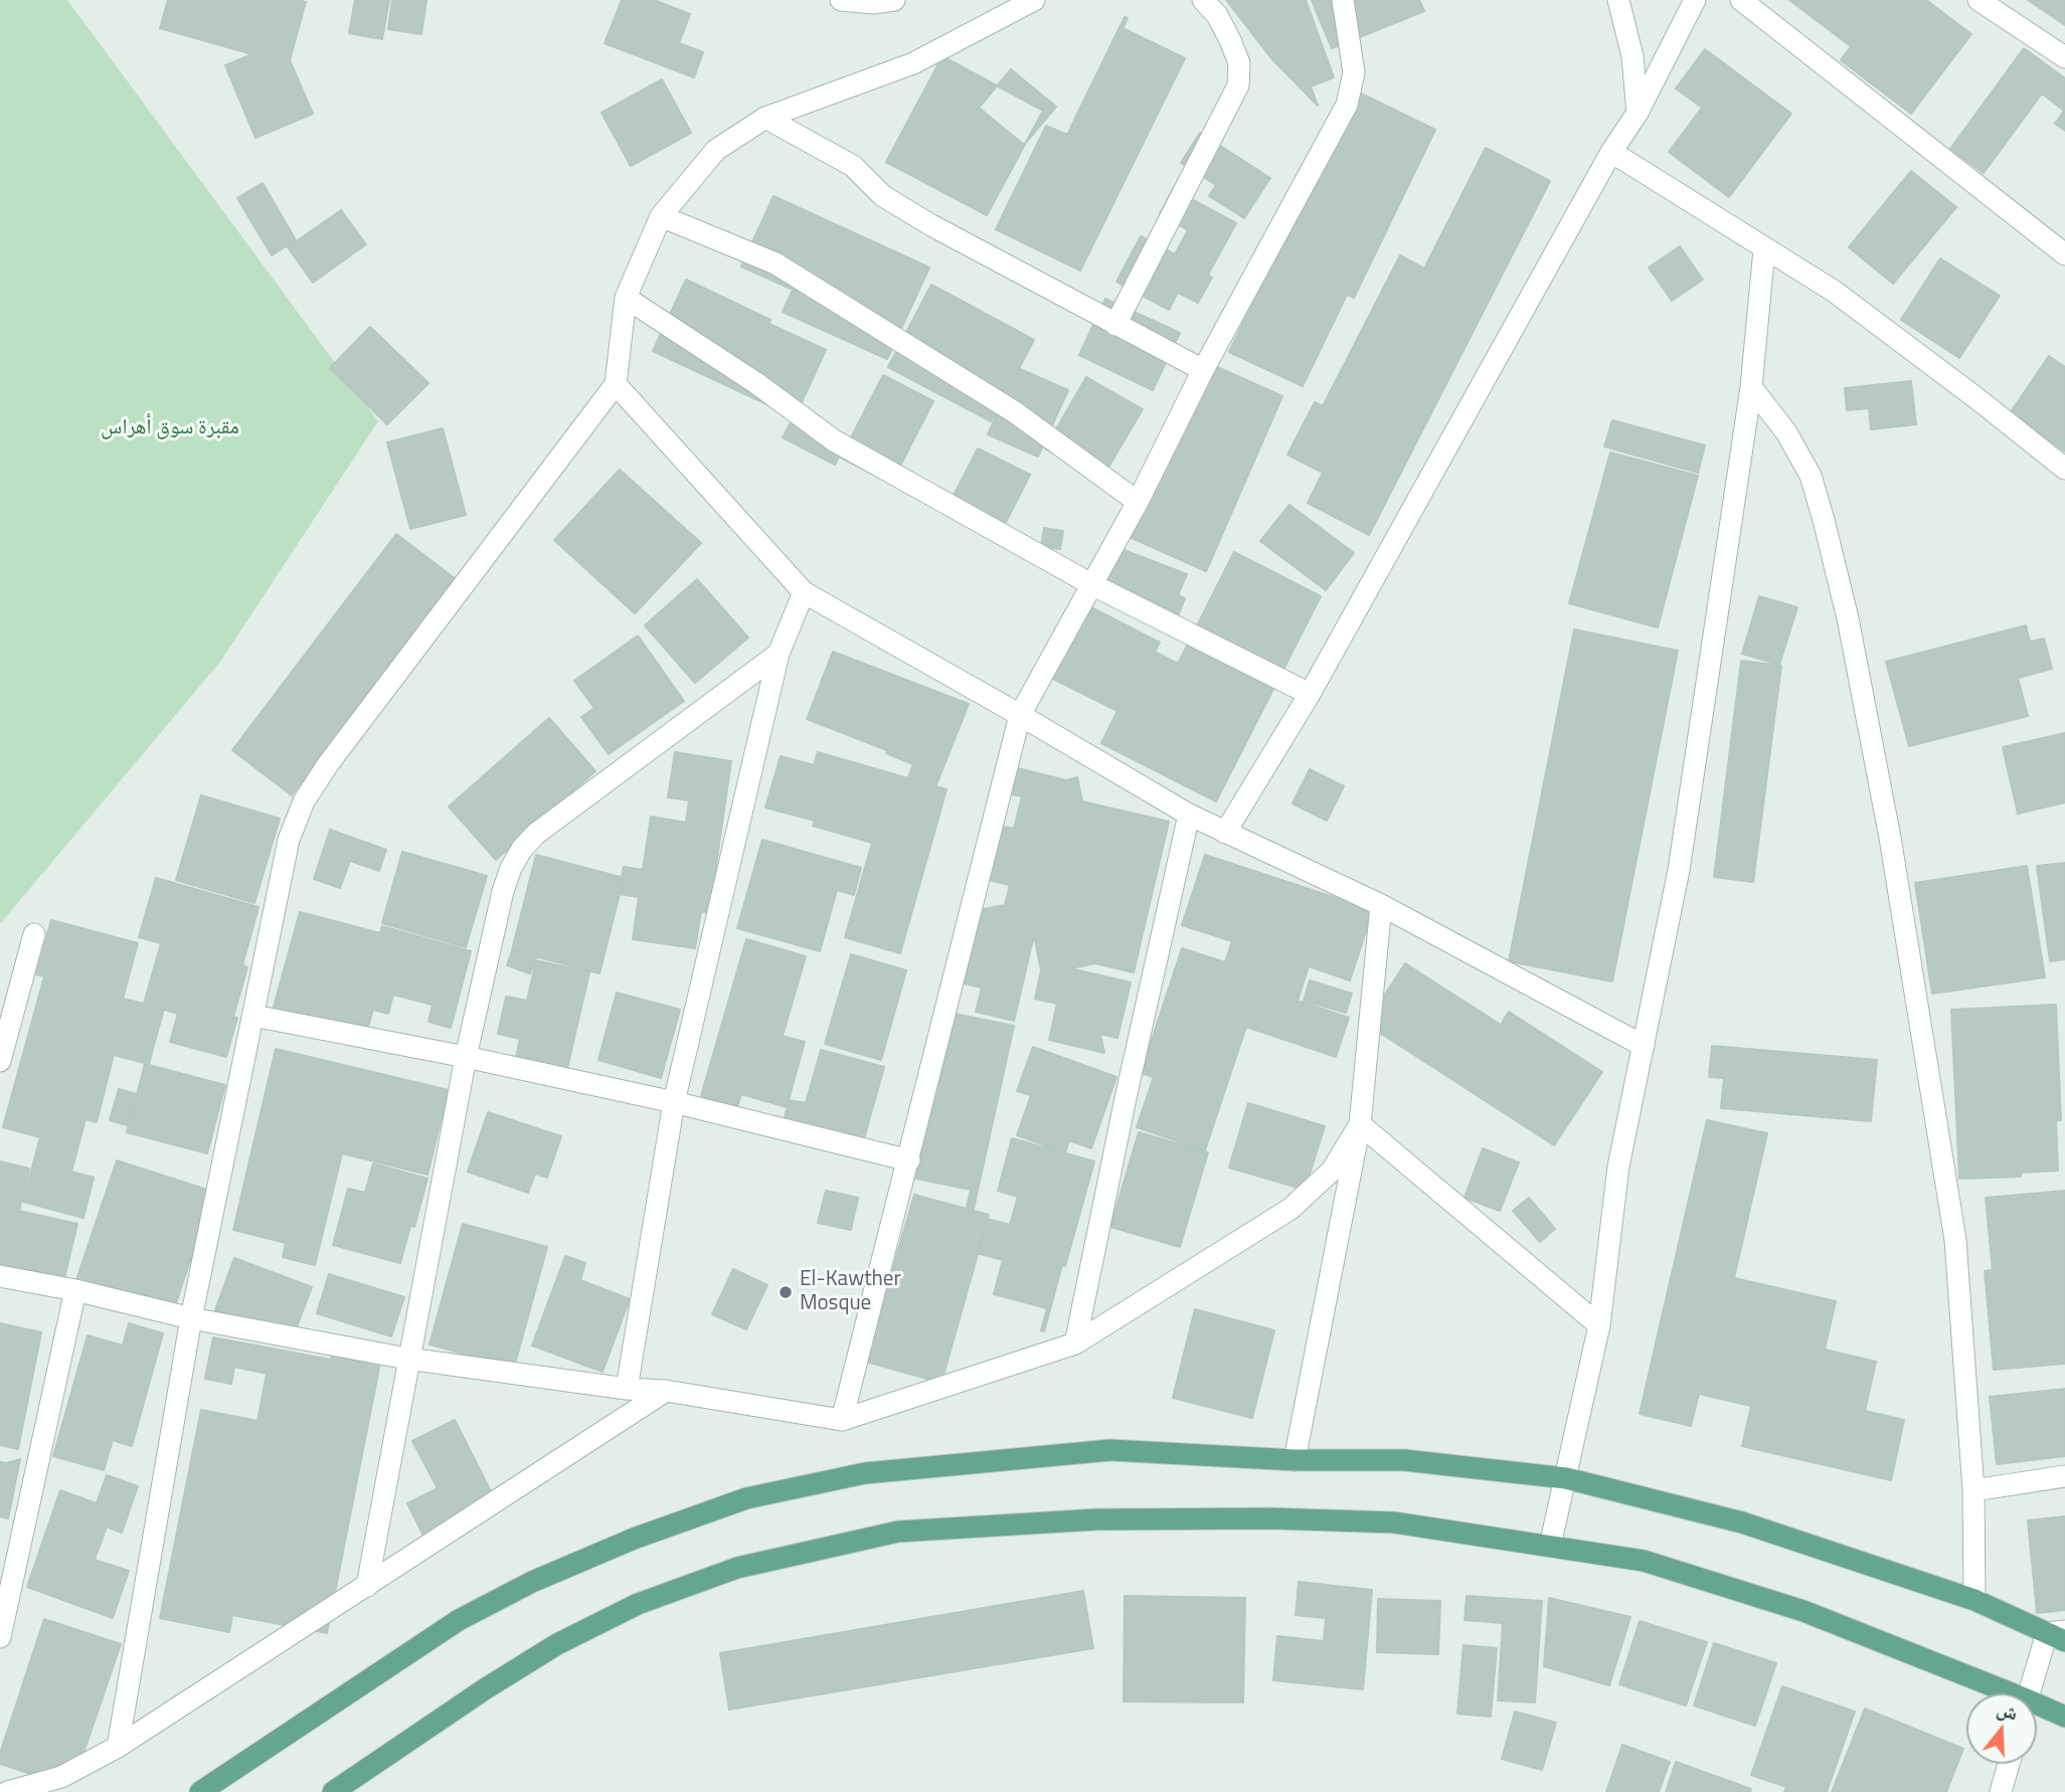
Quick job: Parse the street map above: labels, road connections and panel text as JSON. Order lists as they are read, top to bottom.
{
  "parks": ["مقبرة سوق أهراس"],
  "places": ["El-Kawther Mosque"],
  "north": "top"
}
